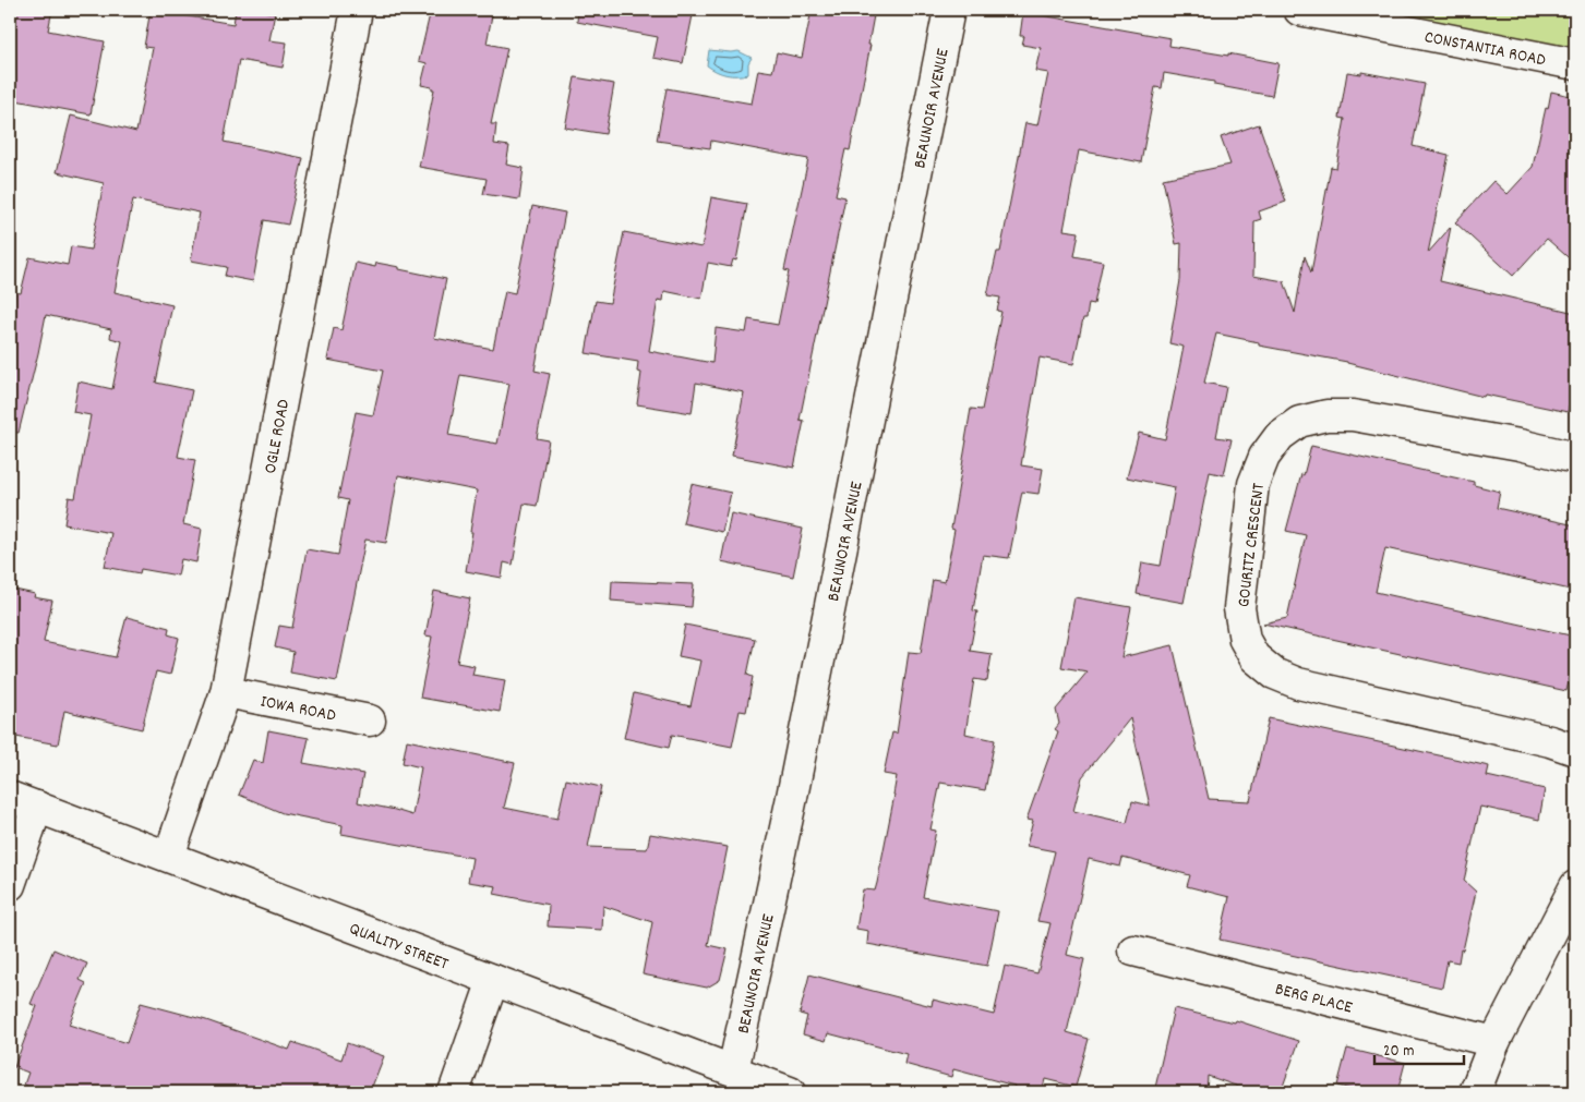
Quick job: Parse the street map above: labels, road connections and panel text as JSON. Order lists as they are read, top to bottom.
{
  "streets": {
    "street": [
      "CONSTANTIA ROAD",
      "BEAUNOIR AVENUE",
      "OGLE ROAD",
      "GOURITZ CRESCENT",
      "IOWA ROAD",
      "QUALITY STREET",
      "BERG PLACE"
    ]
  },
  "crossings": [
    ["BEAUNOIR AVENUE", "QUALITY STREET"],
    ["OGLE ROAD", "IOWA ROAD"],
    ["OGLE ROAD", "QUALITY STREET"]
  ],
  "scale_bar": "20 m"
}
